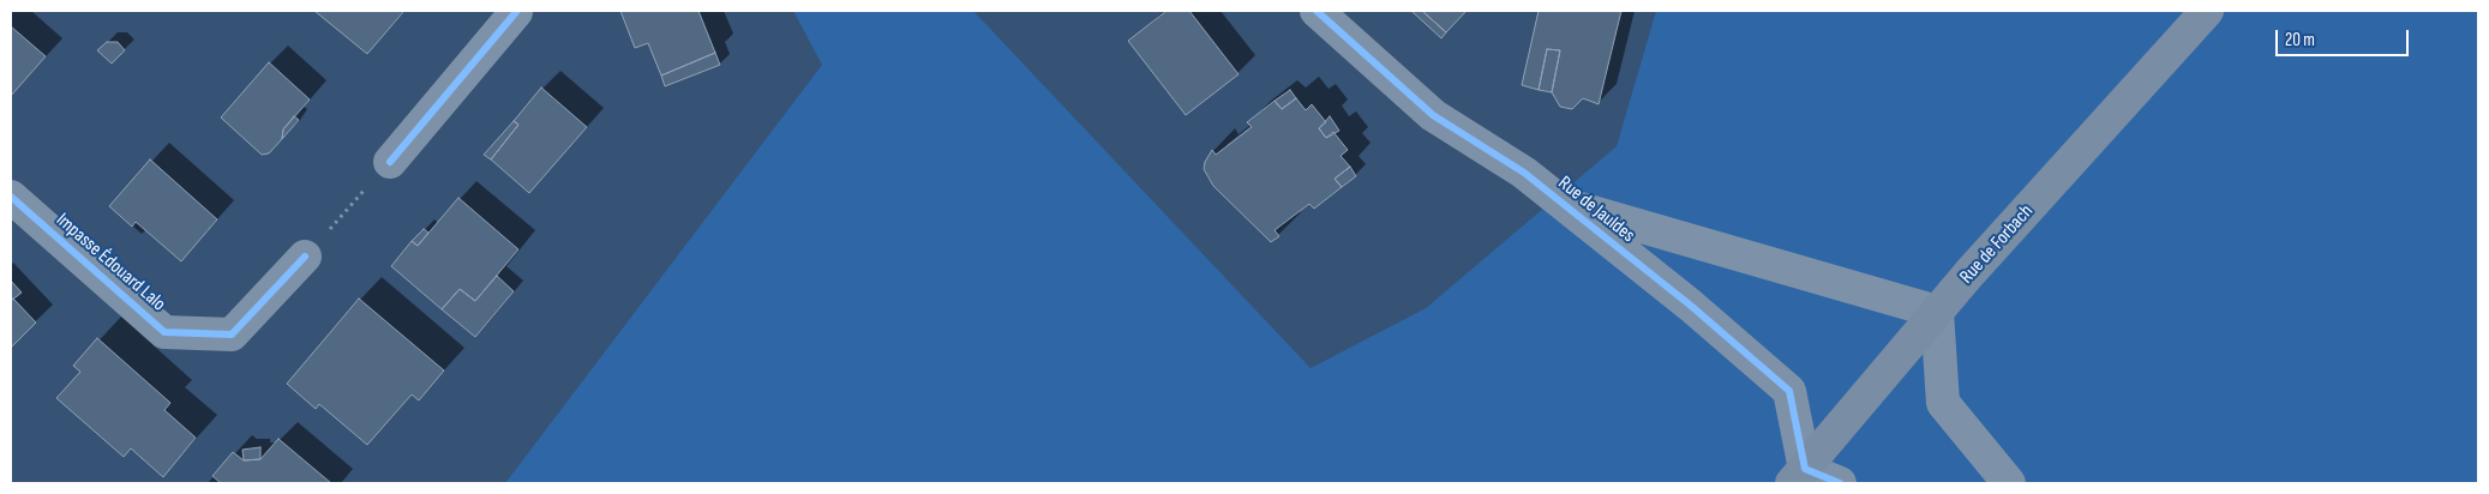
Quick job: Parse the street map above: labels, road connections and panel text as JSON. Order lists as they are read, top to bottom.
{
  "streets": {
    "main road": ["Rue de Forbach"],
    "street": ["Rue de Jauldes", "Impasse Édouard Lalo"]
  },
  "crossings": [
    ["Rue de Jauldes", "Rue de Forbach"]
  ],
  "scale_bar": "20 m"
}
